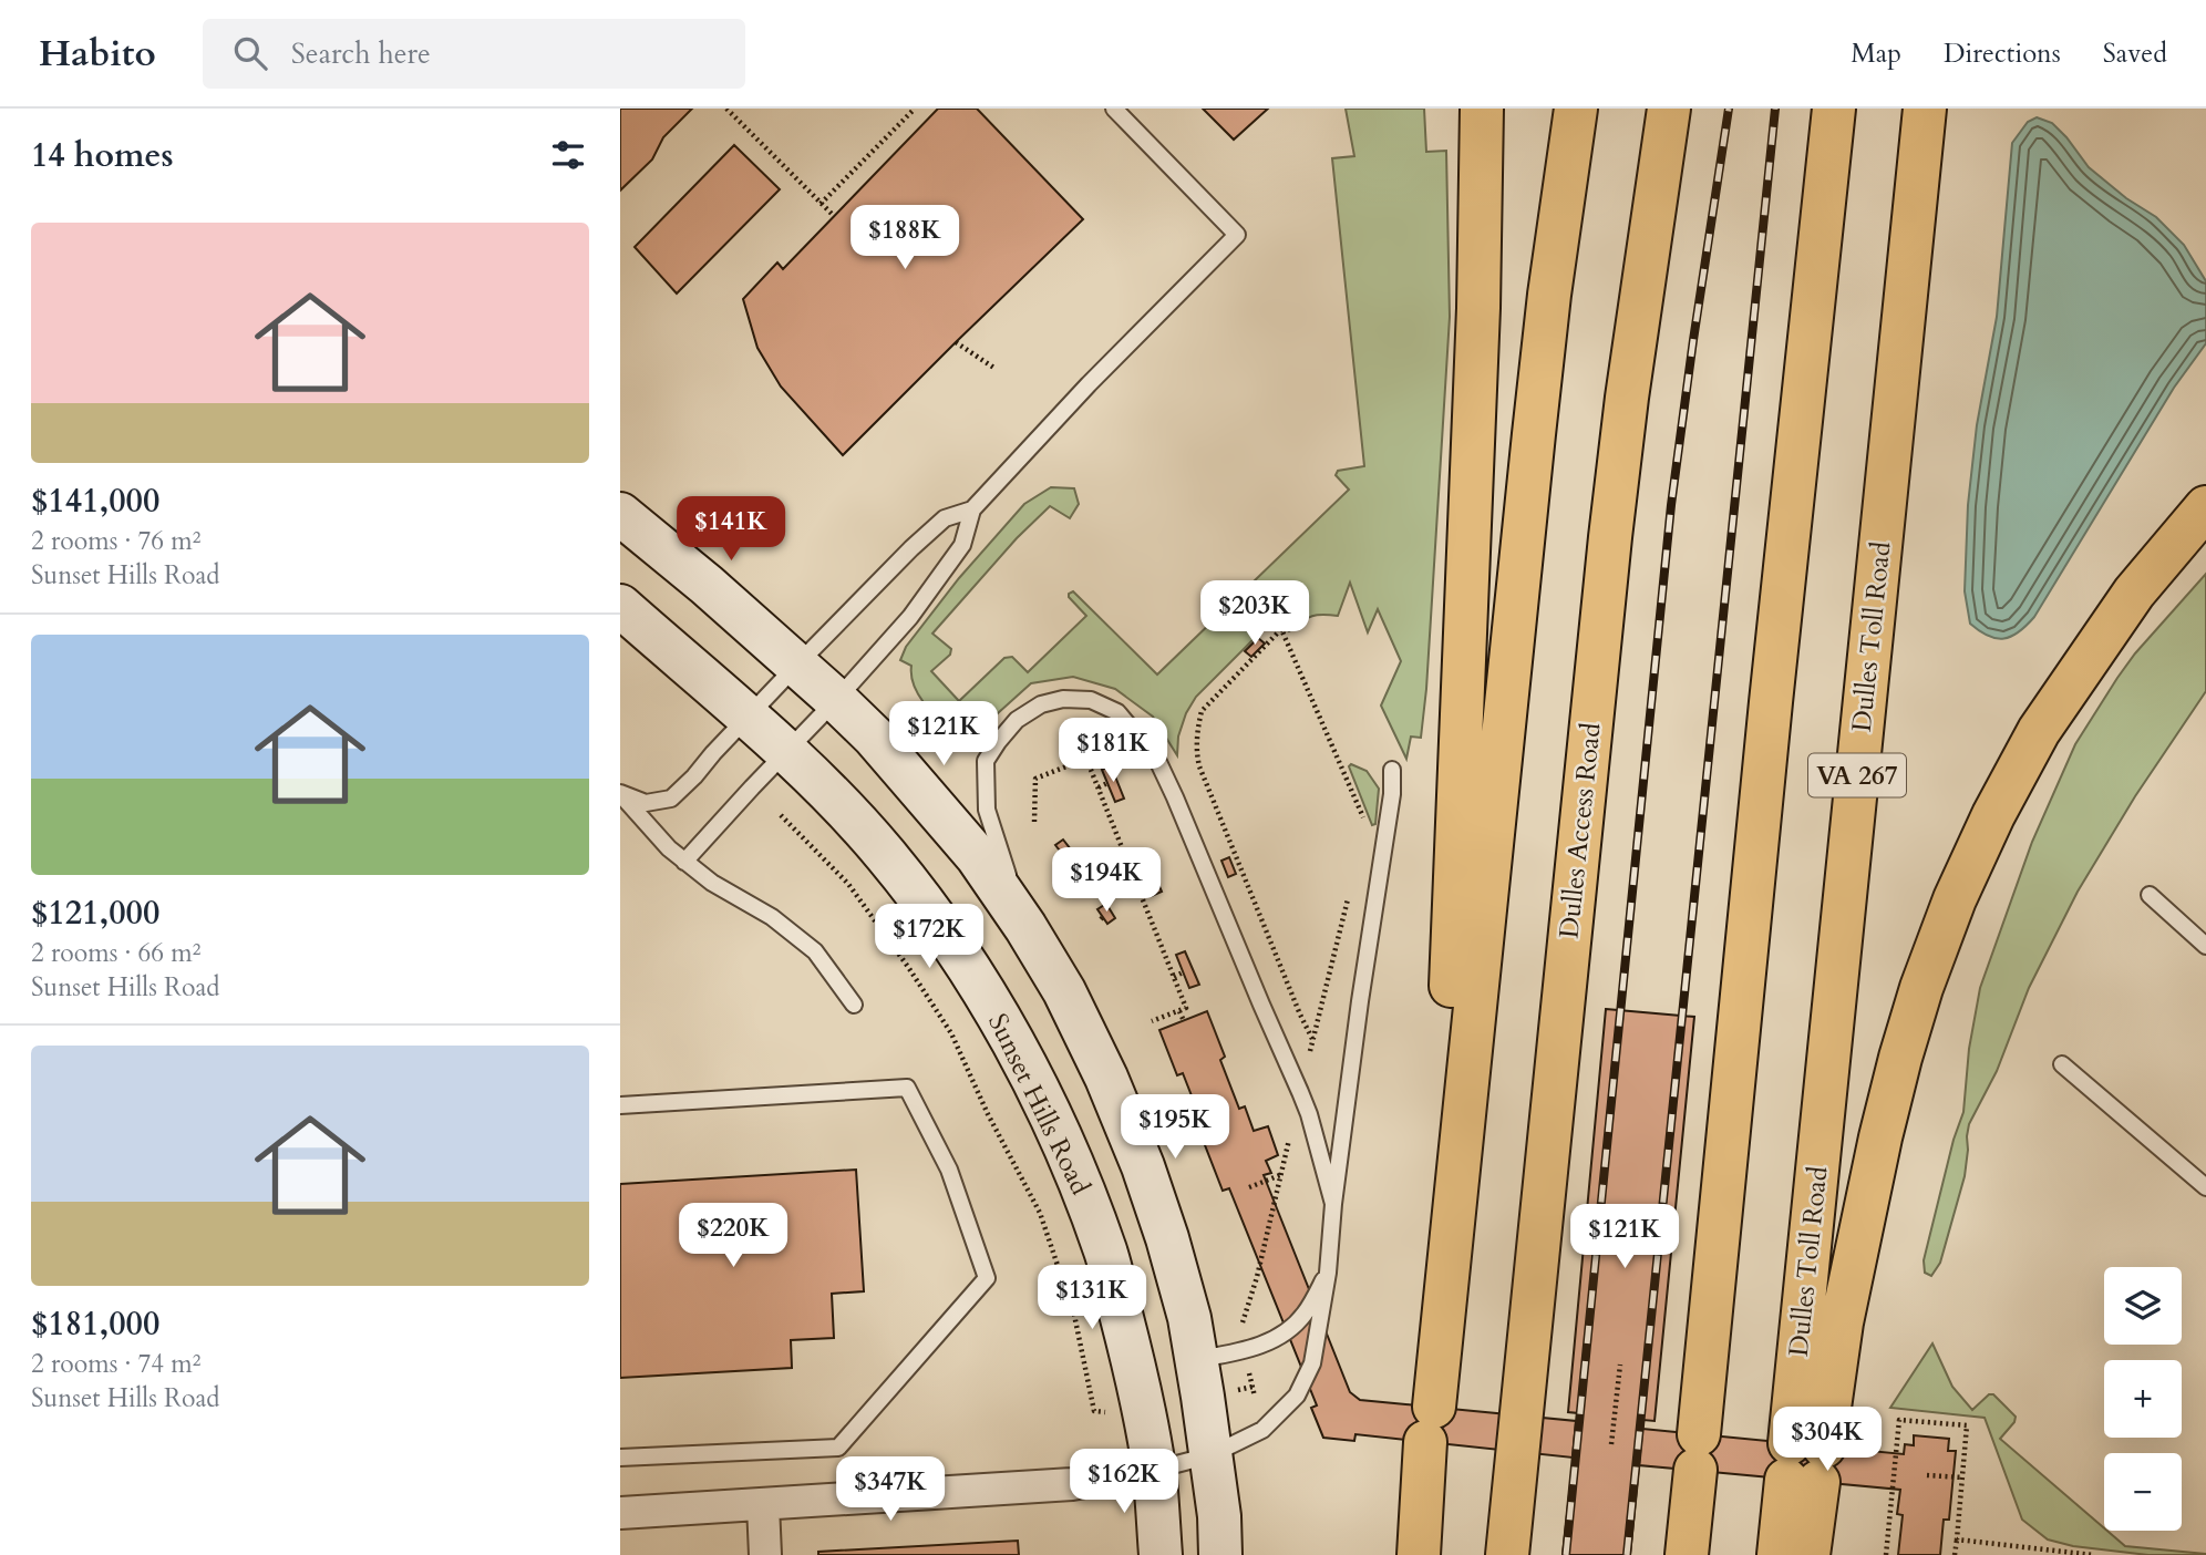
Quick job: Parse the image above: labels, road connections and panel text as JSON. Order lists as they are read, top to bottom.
{
  "streets": {
    "highway": ["Dulles Toll Road", "VA 267", "Dulles Access Road"],
    "main road": ["Sunset Hills Road"]
  },
  "page": {
    "header": "Habito",
    "search": "Search here",
    "nav": ["Map", "Directions", "Saved"],
    "heading": "14 homes",
    "list": [
      {
        "name": "$141,000",
        "note": "2 rooms · 76 m² · Sunset Hills Road"
      },
      {
        "name": "$121,000",
        "note": "2 rooms · 66 m² · Sunset Hills Road"
      },
      {
        "name": "$181,000",
        "note": "2 rooms · 74 m² · Sunset Hills Road"
      }
    ],
    "price": [
      "$188K",
      "$141K",
      "$203K",
      "$121K",
      "$181K",
      "$194K",
      "$172K",
      "$195K",
      "$220K",
      "$121K",
      "$131K",
      "$304K",
      "$162K",
      "$347K"
    ],
    "map_buttons": ["+", "−"]
  }
}
